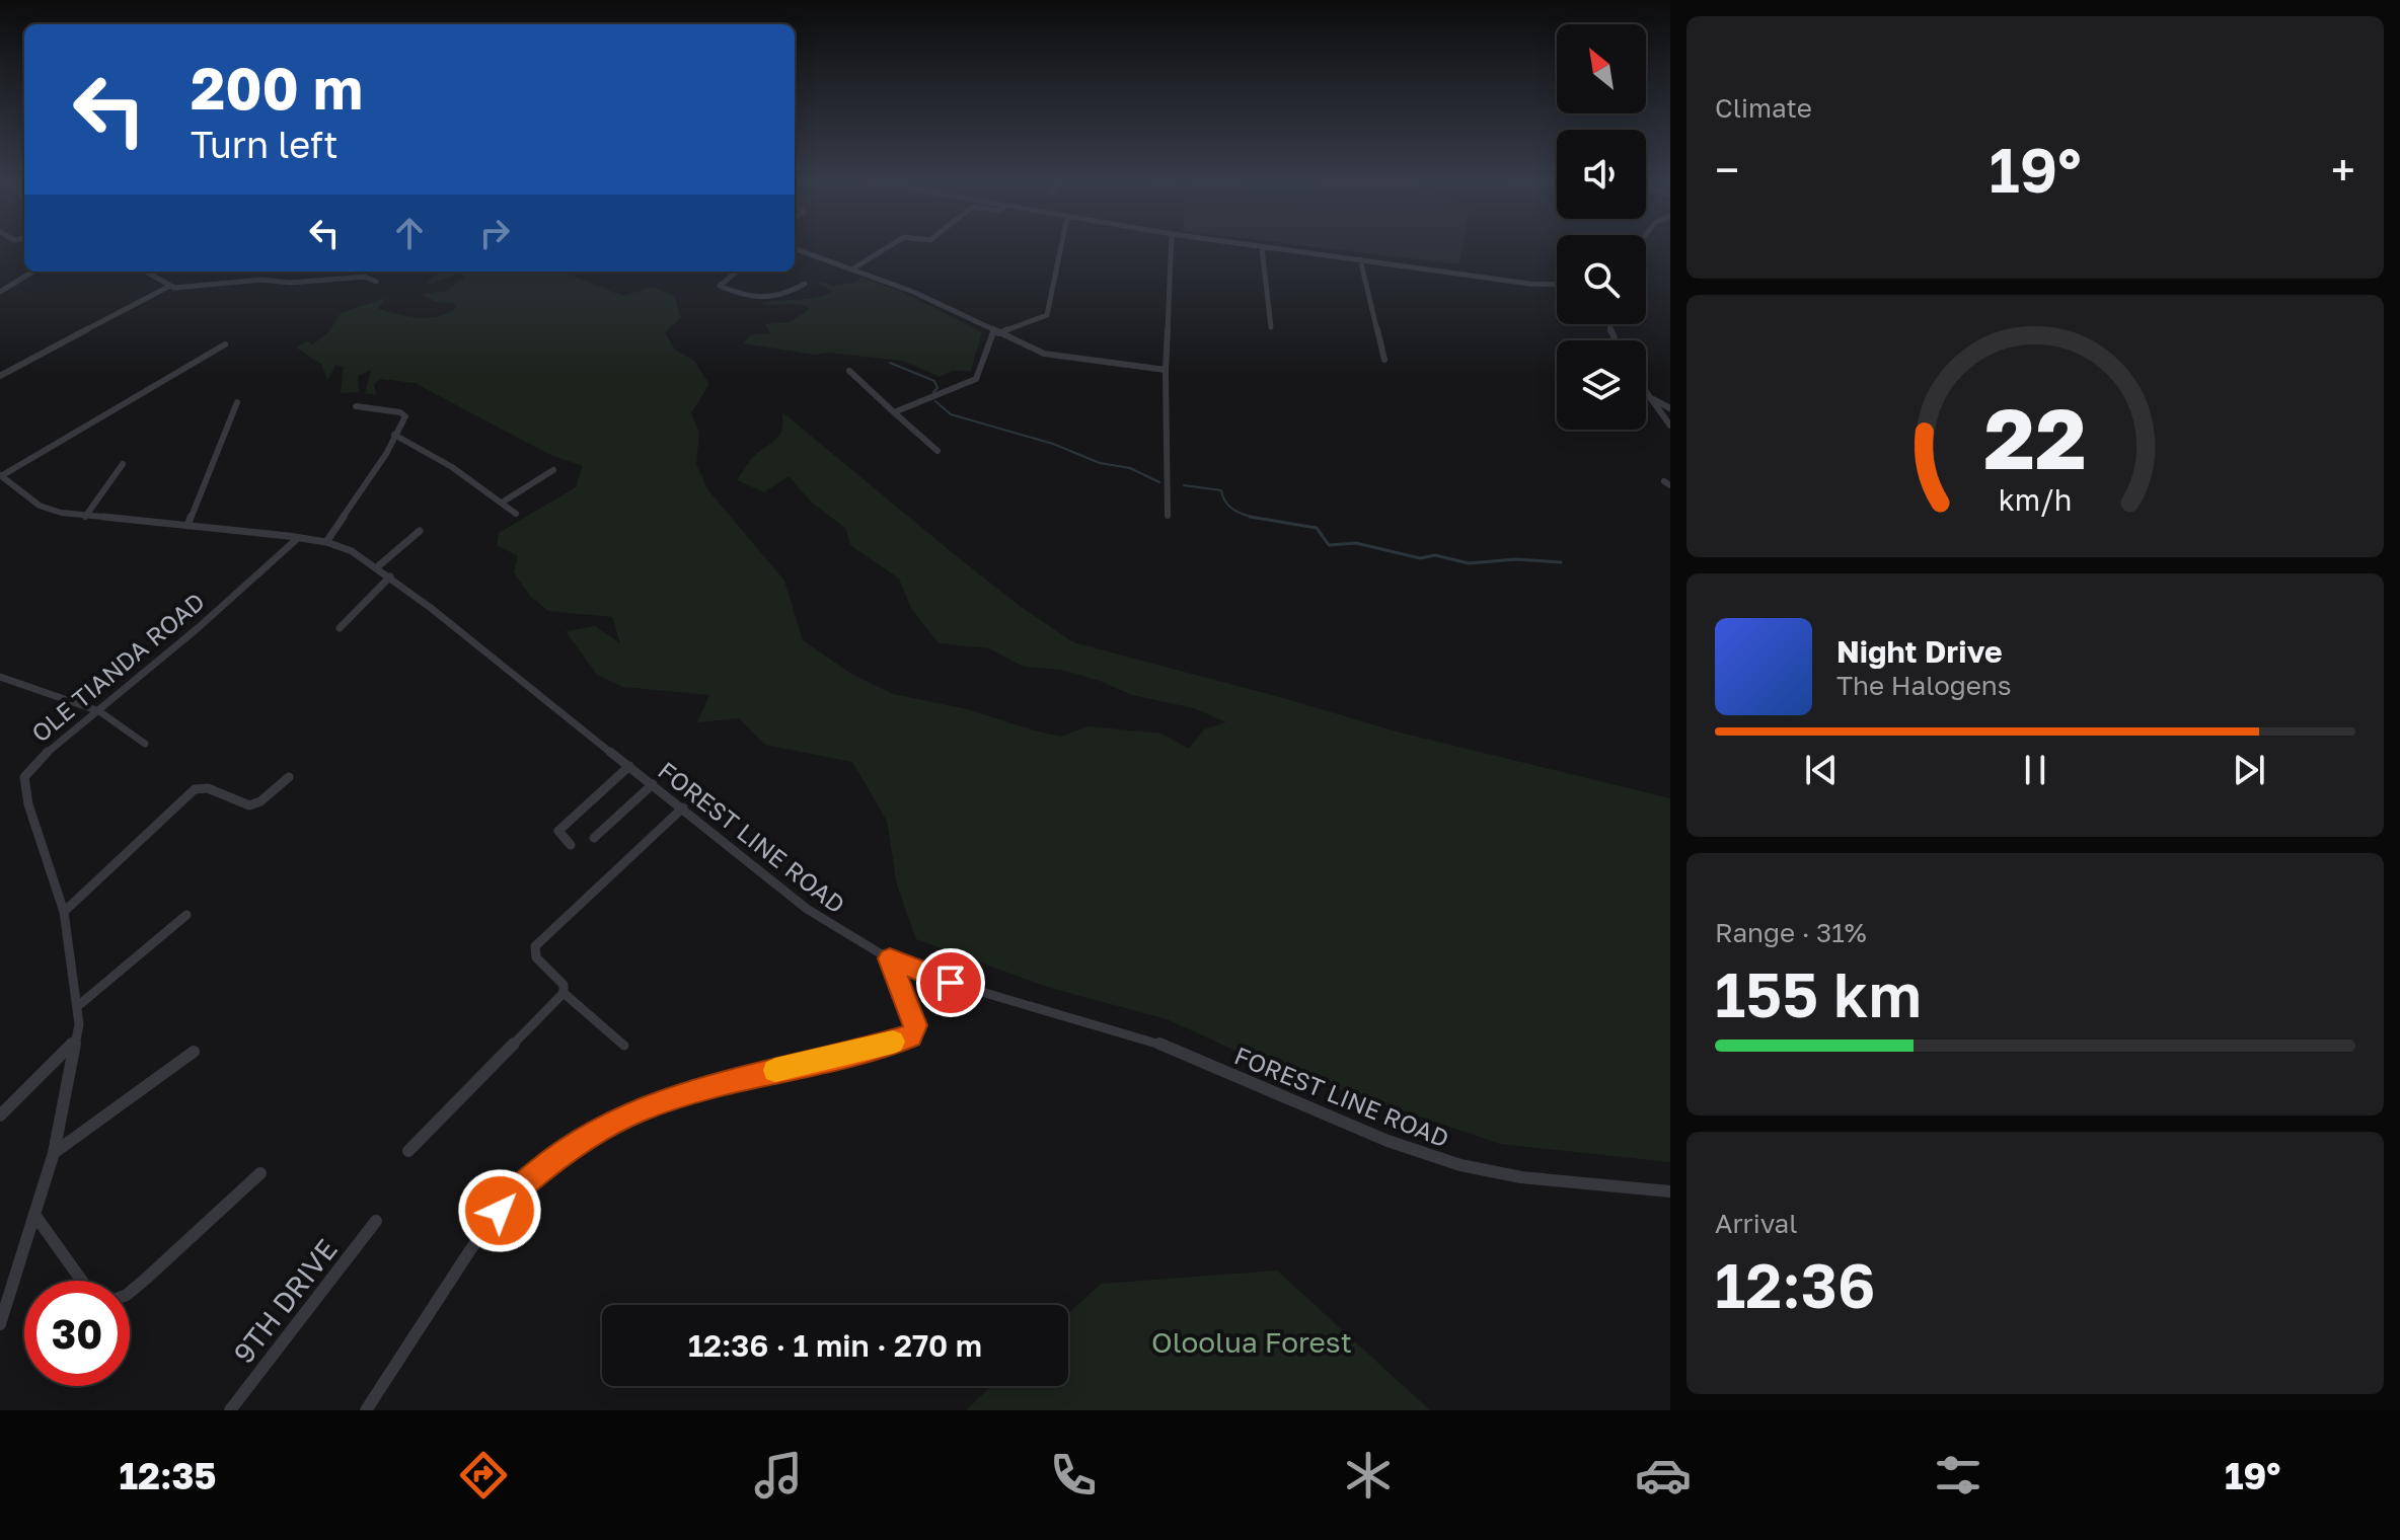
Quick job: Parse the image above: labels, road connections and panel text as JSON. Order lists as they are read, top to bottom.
{
  "streets": {
    "street": ["OLE TIANDA ROAD", "FOREST LINE ROAD", "9TH DRIVE"]
  },
  "crossings": [
    ["OLE TIANDA ROAD", "FOREST LINE ROAD"]
  ],
  "parks": ["Oloolua Forest"],
  "north": "top left",
  "page": {
    "tile": [
      "Climate",
      ["Range · 31%", "155 km"],
      ["Arrival", "12:36"]
    ],
    "turn": ["200 m", "Turn left"],
    "heat": ["−", "19°", "+"],
    "song": ["Night Drive", "The Halogens"],
    "limit": "30",
    "trip": "12:36 · 1 min · 270 m",
    "tabs": ["12:35", "19°"],
    "gauge": ["22", "km/h"]
  }
}
